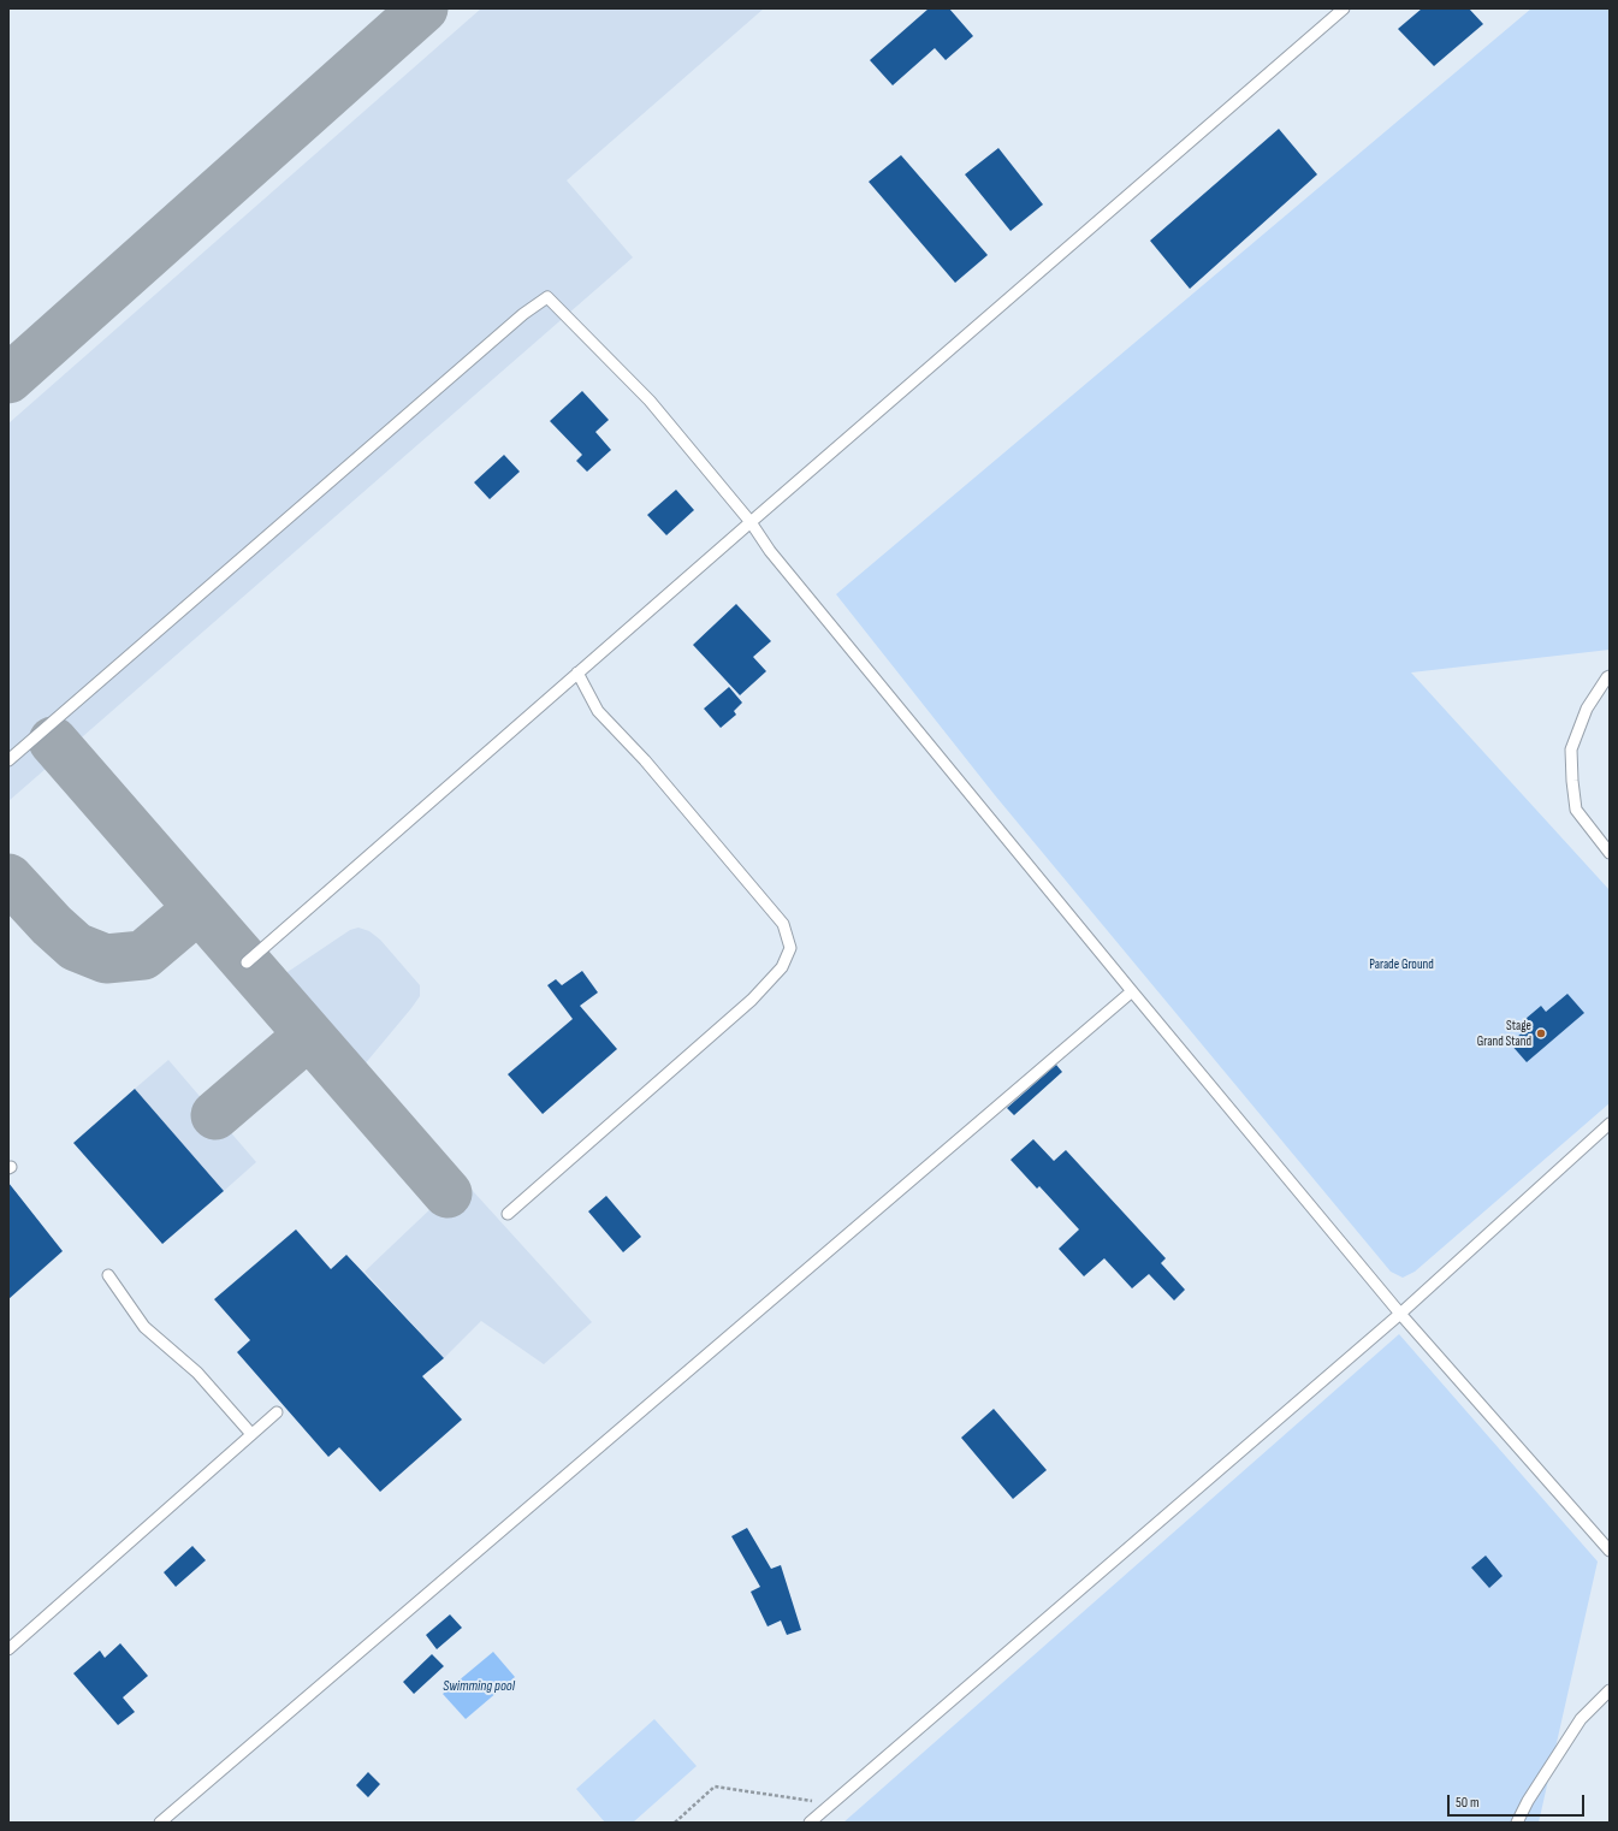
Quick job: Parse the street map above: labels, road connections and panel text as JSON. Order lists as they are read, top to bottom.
{
  "water": ["Swimming pool"],
  "parks": ["Parade Ground"],
  "places": ["Stage Grand Stand"],
  "scale_bar": "50 m"
}
